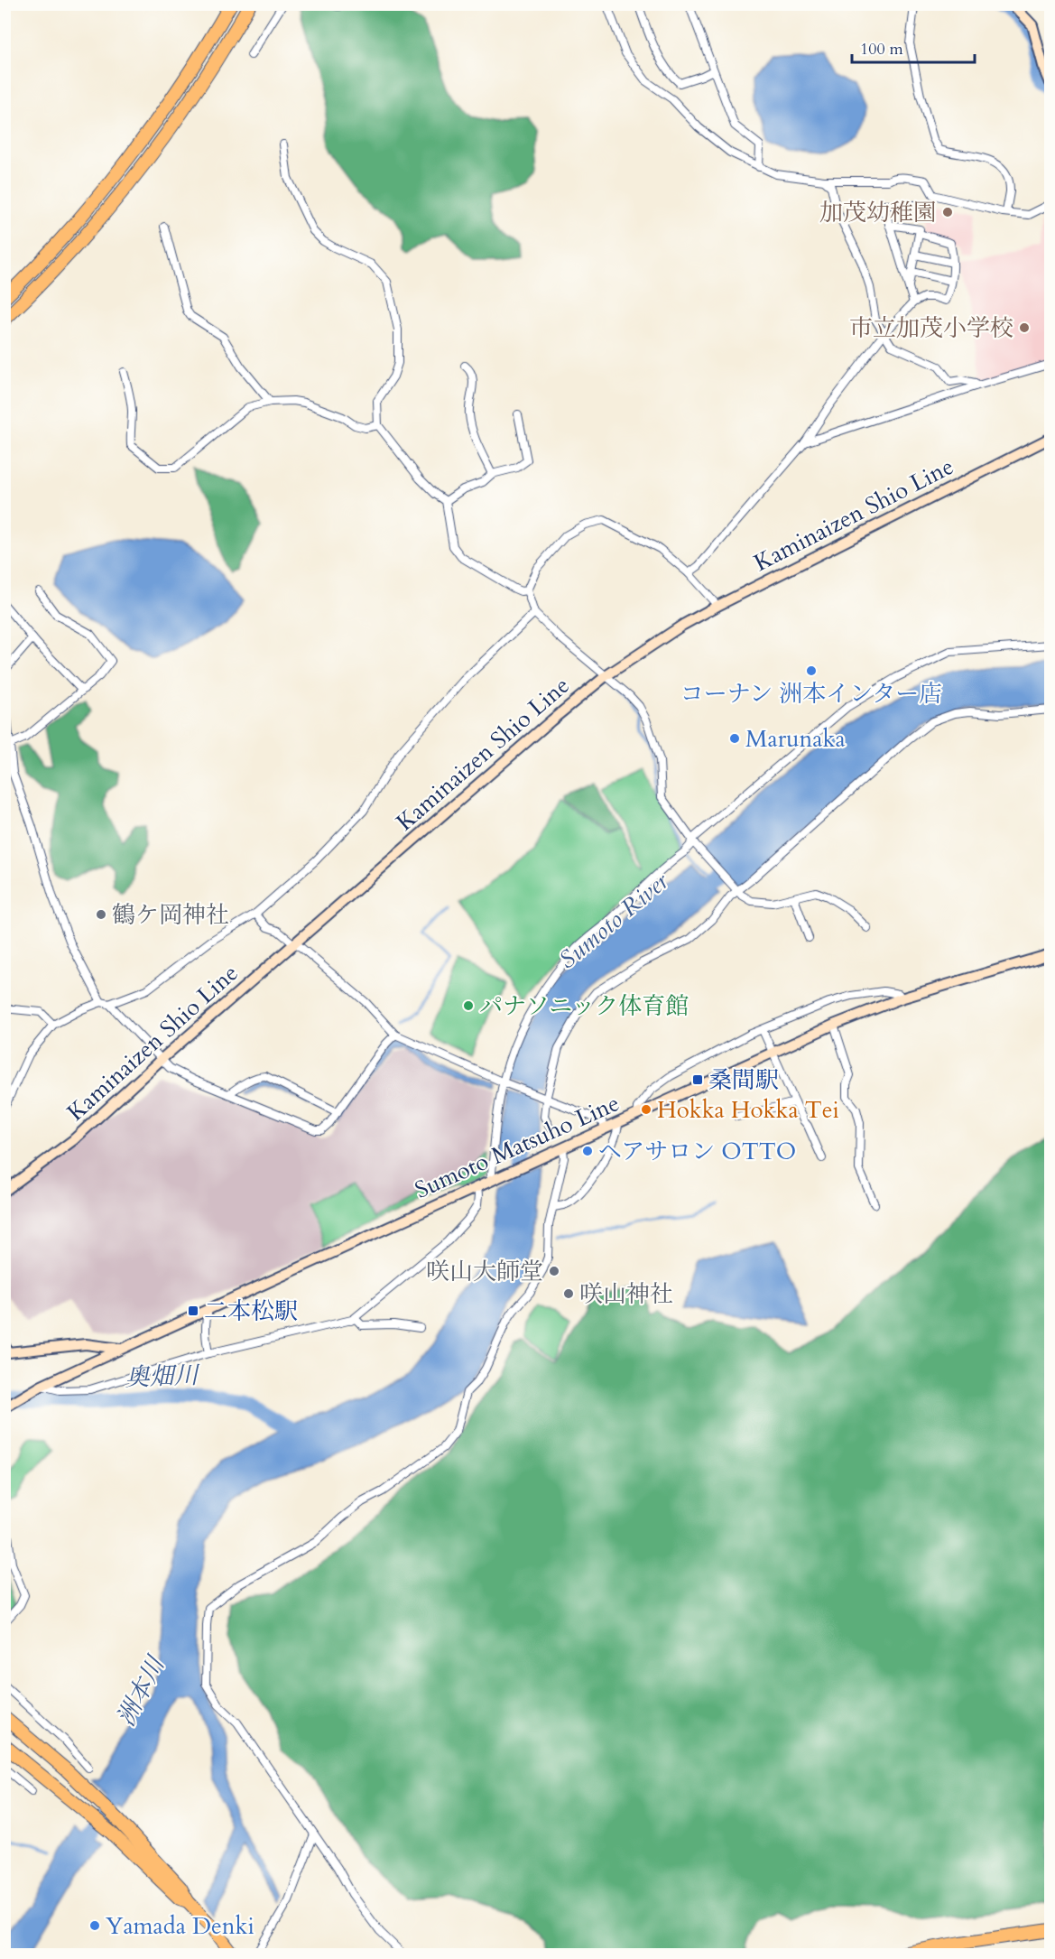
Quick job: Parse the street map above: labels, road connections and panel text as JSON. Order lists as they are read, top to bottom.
{
  "streets": {
    "main road": ["Kaminaizen Shio Line", "Sumoto Matsuho Line"]
  },
  "water": ["Sumoto River", "奥畑川", "洲本川"],
  "places": {
    "other": [
      "加茂幼稚園",
      "市立加茂小学校",
      "コーナン 洲本インター店",
      "Marunaka",
      "鶴ケ岡神社",
      "パナソニック体育館",
      "Hokka Hokka Tei",
      "ヘアサロン OTTO",
      "咲山大師堂",
      "咲山神社",
      "Yamada Denki"
    ],
    "transit": ["桑間駅", "二本松駅"]
  },
  "scale_bar": "100 m"
}
